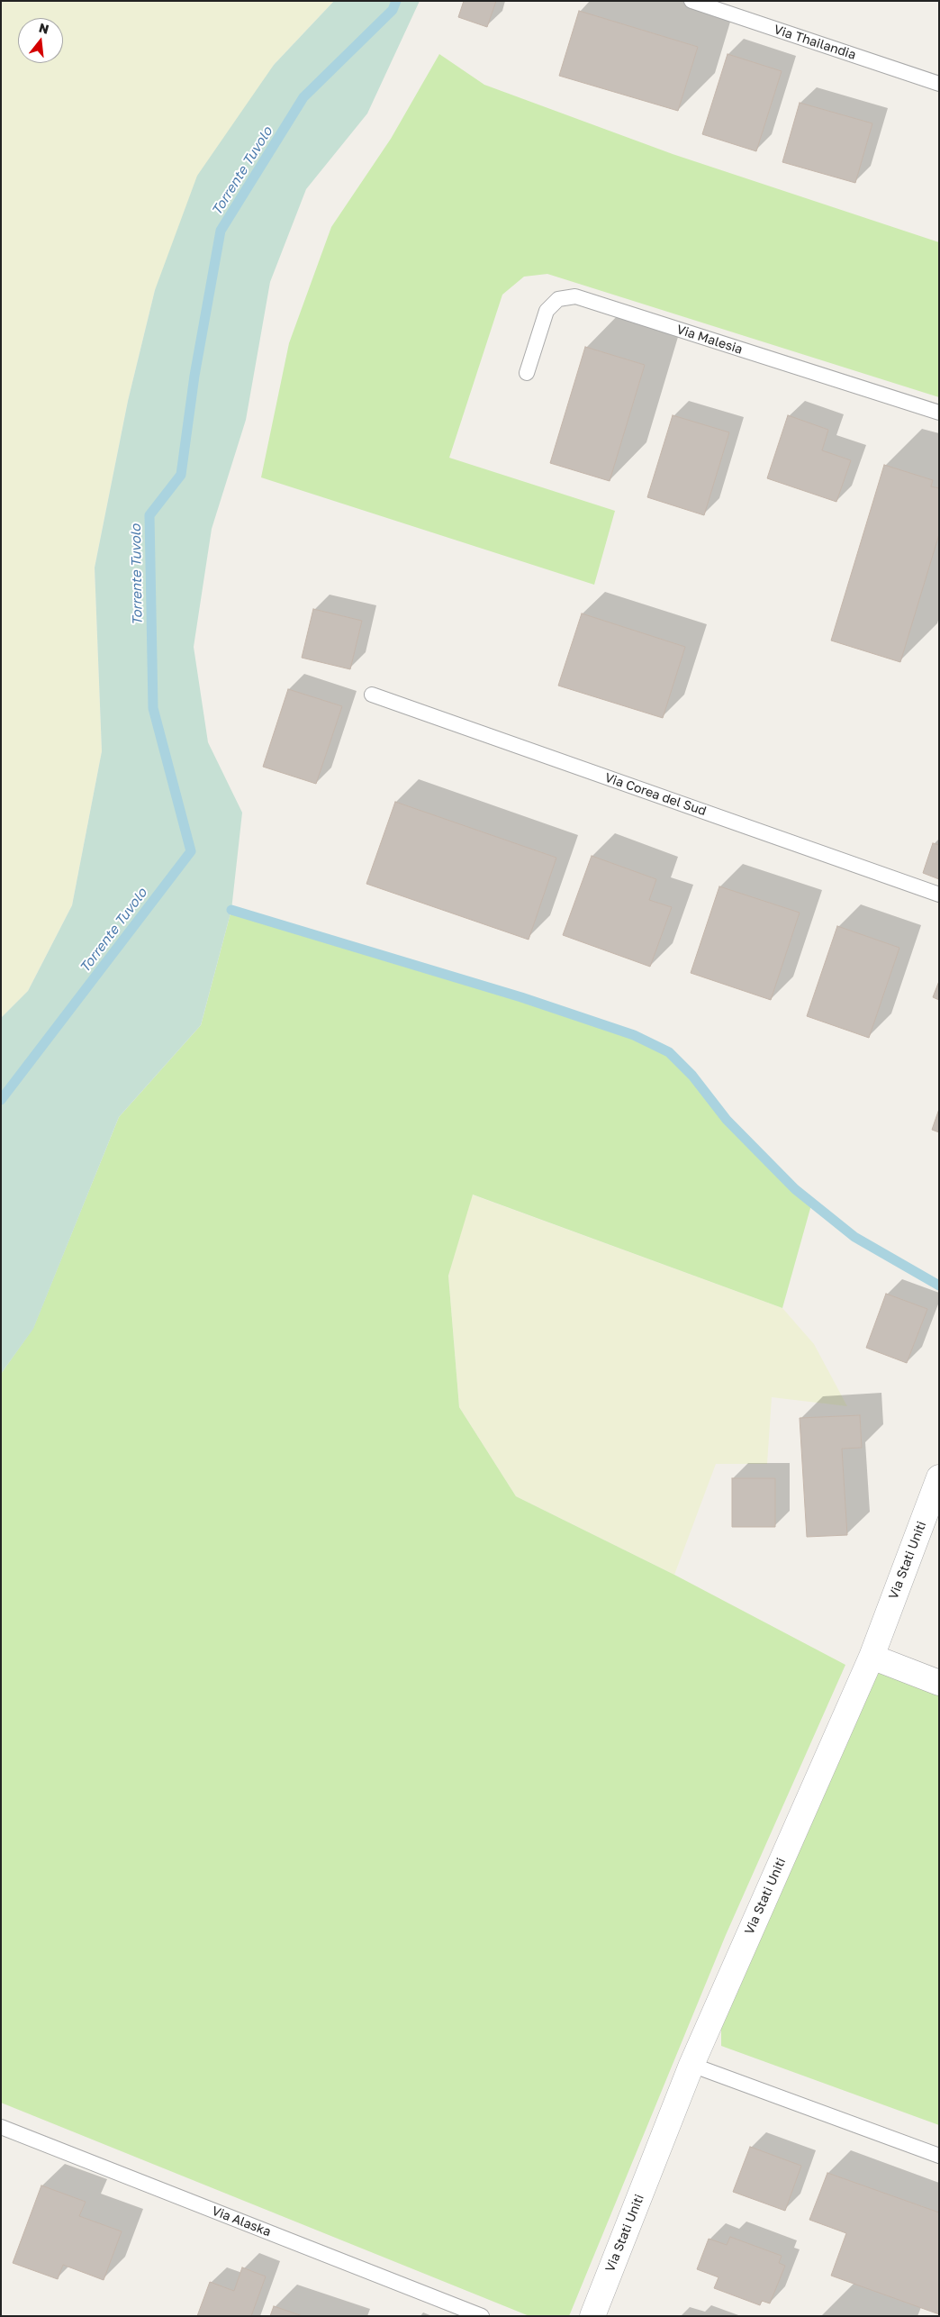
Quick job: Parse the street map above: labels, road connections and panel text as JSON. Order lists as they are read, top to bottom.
{
  "streets": {
    "street": ["Via Stati Uniti"],
    "lane": [
      "Via Thailandia",
      "Via Malesia",
      "Via Corea del Sud",
      "Via Alaska"
    ]
  },
  "water": ["Torrente Tuvolo"],
  "north": "top"
}
